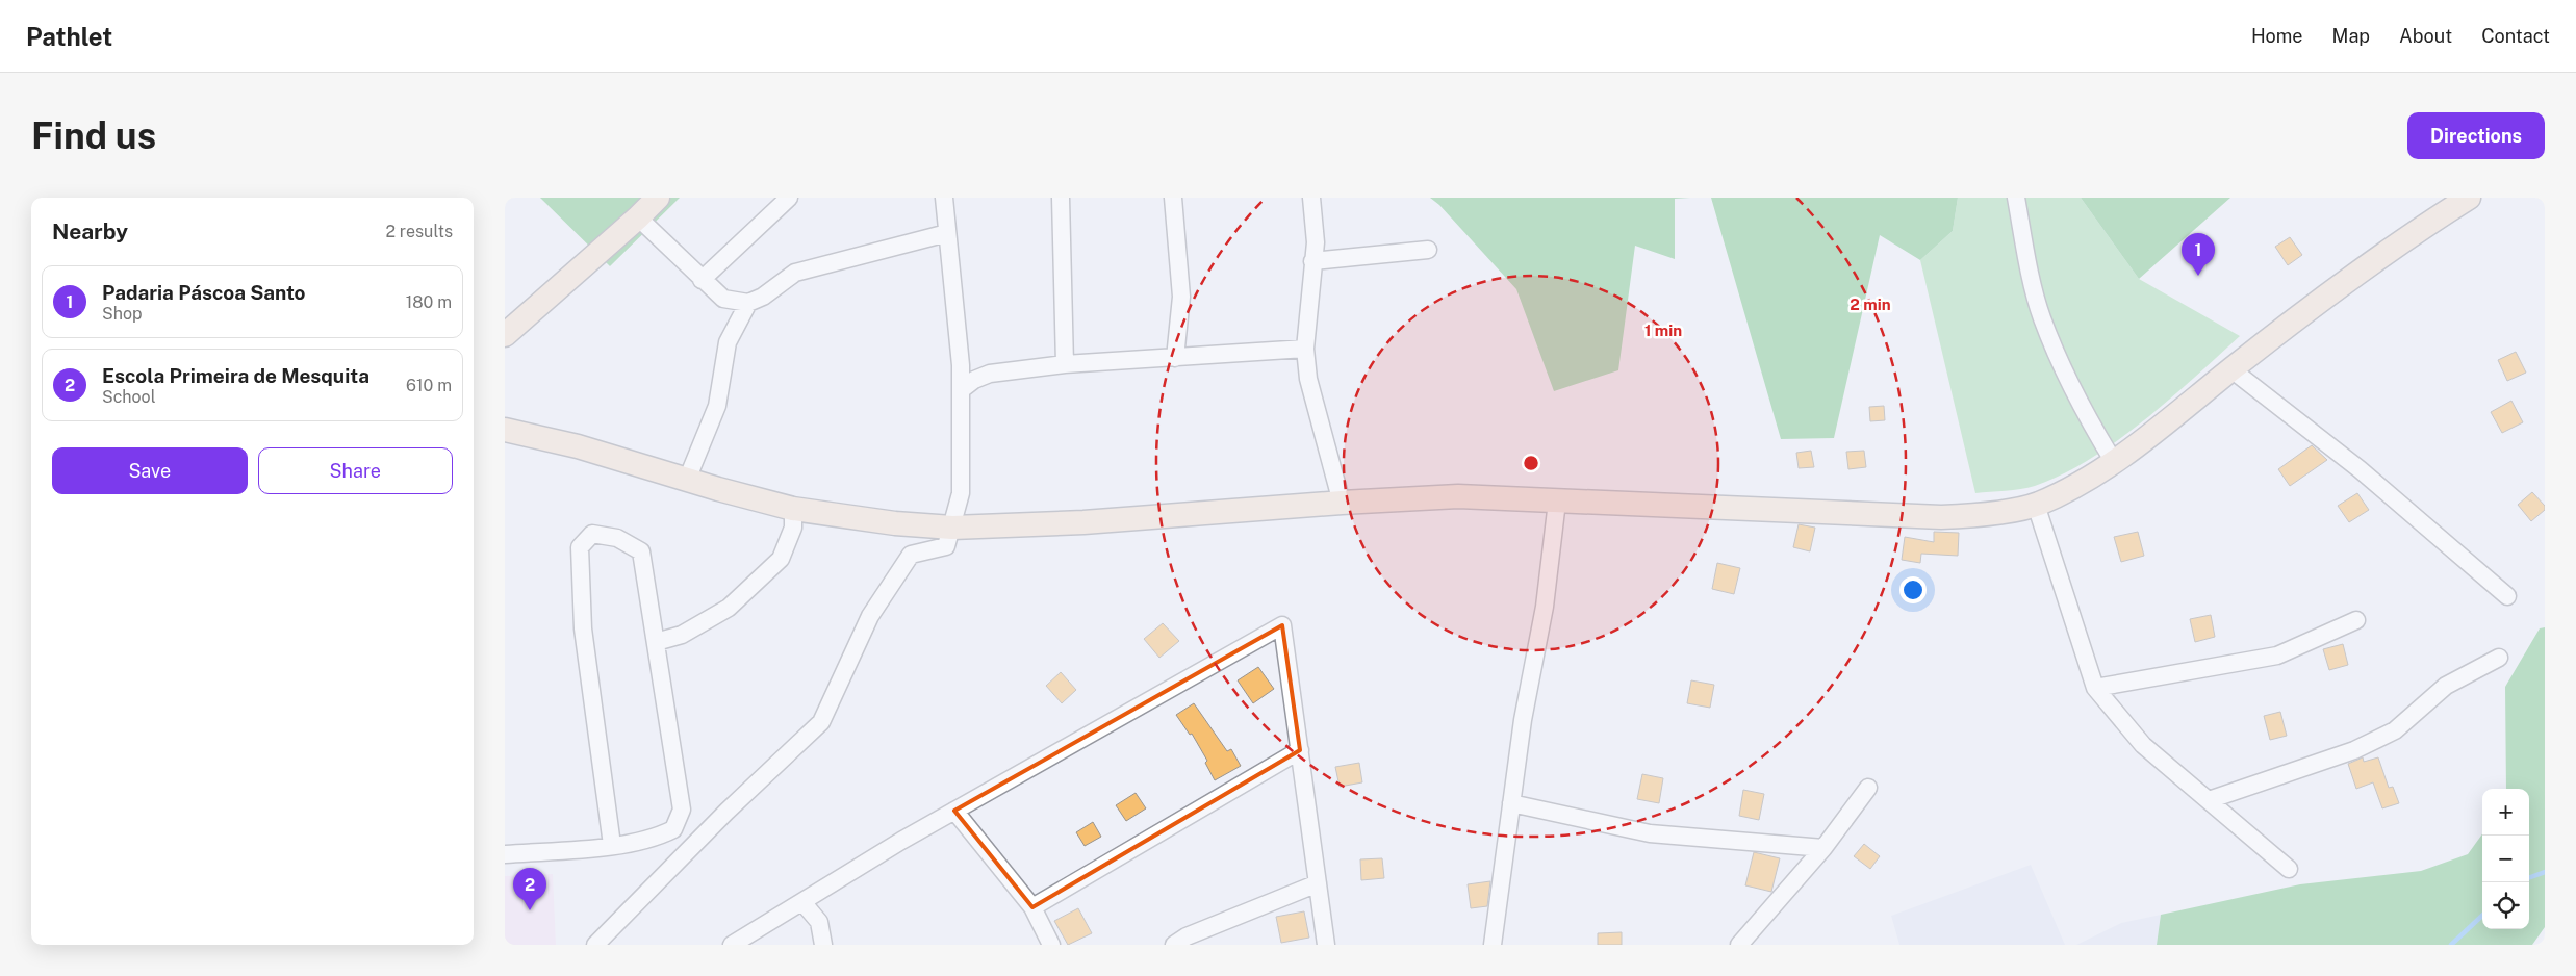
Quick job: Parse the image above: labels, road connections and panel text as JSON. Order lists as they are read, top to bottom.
{
  "page": {
    "header": "Pathlet",
    "nav": [
      "Home",
      "Map",
      "About",
      "Contact"
    ],
    "buttons": [
      "Directions",
      ["Save", "Share"]
    ],
    "title": "Find us",
    "heading": ["Nearby", "2 results"],
    "pins": ["1", "2"],
    "list": [
      {
        "mark": "1",
        "name": "Padaria Páscoa Santo",
        "note": "Shop",
        "value": "180 m"
      },
      {
        "mark": "2",
        "name": "Escola Primeira de Mesquita",
        "note": "School",
        "value": "610 m"
      }
    ],
    "map_buttons": ["+", "−"]
  },
  "rings": ["2 min", "1 min"]
}
